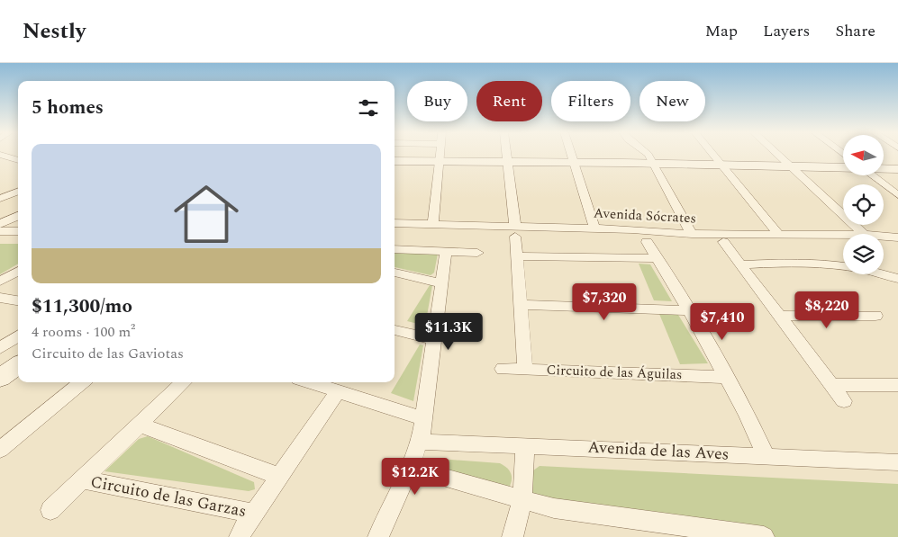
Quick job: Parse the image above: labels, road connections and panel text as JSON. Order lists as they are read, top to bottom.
{
  "streets": {
    "street": [
      "Avenida Sócrates",
      "Circuito de las Águilas",
      "Avenida de las Aves",
      "Circuito de las Garzas"
    ]
  },
  "north": "left",
  "page": {
    "header": "Nestly",
    "nav": ["Map", "Layers", "Share"],
    "chip": [
      "Buy",
      "Rent",
      "Filters",
      "New"
    ],
    "heading": "5 homes",
    "list": [
      {
        "name": "$11,300/mo",
        "note": "4 rooms · 100 m² · Circuito de las Gaviotas"
      }
    ],
    "price": [
      "$7,320",
      "$8,220",
      "$7,410",
      "$11.3K",
      "$12.2K"
    ]
  }
}
